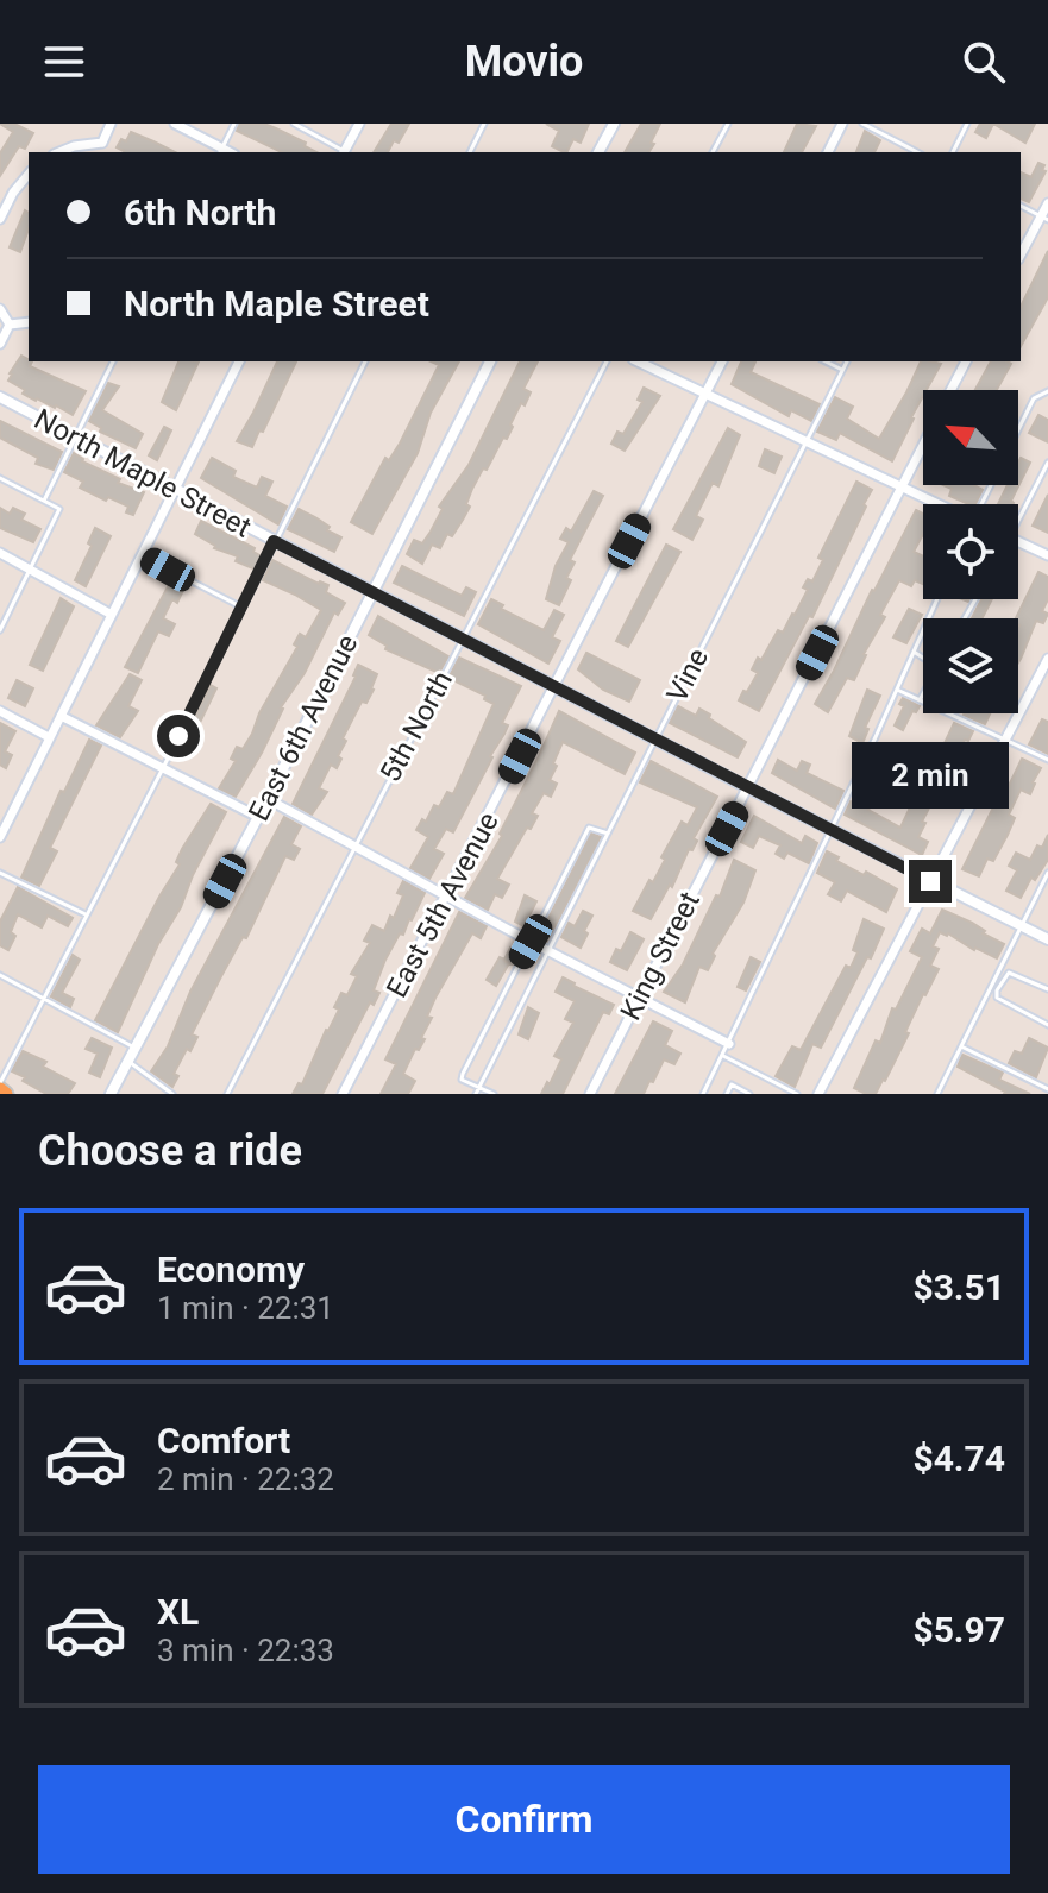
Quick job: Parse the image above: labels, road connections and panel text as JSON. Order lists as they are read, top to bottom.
{
  "streets": {
    "street": [
      "North Maple Street",
      "East 6th Avenue",
      "East 5th Avenue",
      "King Street"
    ],
    "lane": ["Vine", "5th North"]
  },
  "crossings": [
    ["North Maple Street", "Vine"],
    ["North Maple Street", "5th North"],
    ["North Maple Street", "East 6th Avenue"],
    ["North Maple Street", "East 5th Avenue"],
    ["North Maple Street", "King Street"]
  ],
  "north": "top left",
  "page": {
    "header": "Movio",
    "banner": ["6th North", "North Maple Street"],
    "bubble": "2 min",
    "heading": "Choose a ride",
    "list": [
      {
        "name": "Economy",
        "note": "1 min · 22:31",
        "value": "$3.51"
      },
      {
        "name": "Comfort",
        "note": "2 min · 22:32",
        "value": "$4.74"
      },
      {
        "name": "XL",
        "note": "3 min · 22:33",
        "value": "$5.97"
      }
    ],
    "buttons": "Confirm"
  }
}
